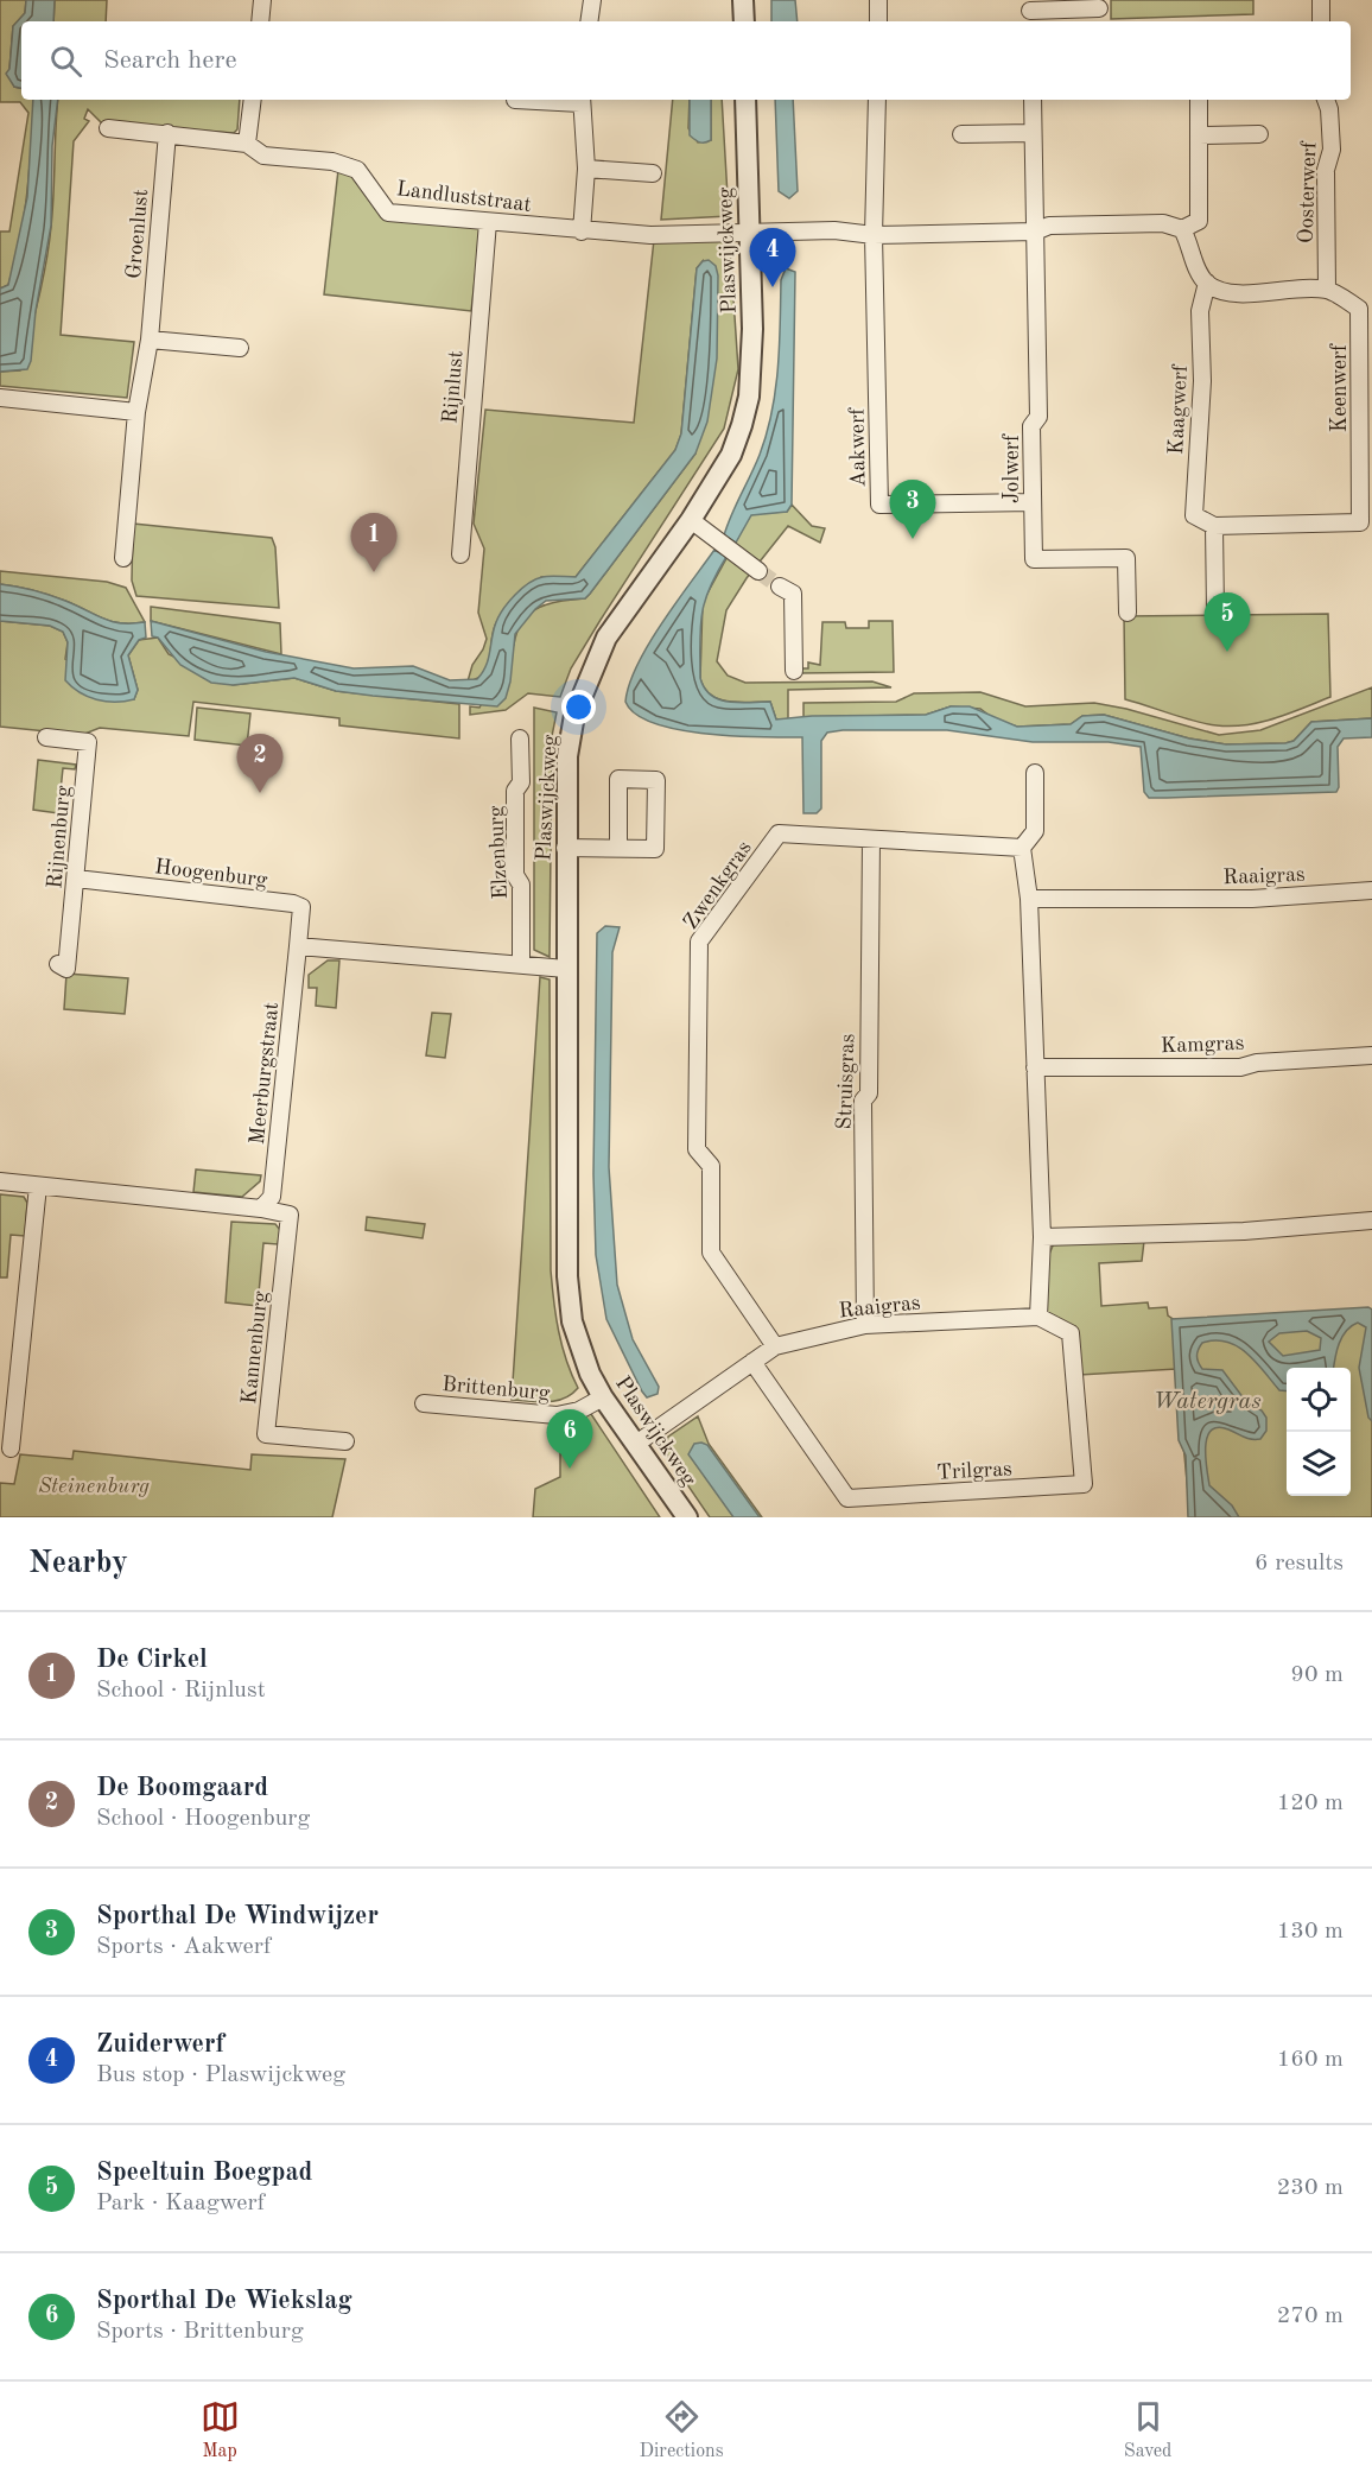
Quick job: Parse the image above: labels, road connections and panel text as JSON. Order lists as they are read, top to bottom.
{
  "streets": {
    "street": [
      "Oosterwerf",
      "Landluststraat",
      "Groenlust",
      "Plaswijckweg",
      "Rijnlust",
      "Keenwerf",
      "Kaagwerf",
      "Aakwerf",
      "Jolwerf",
      "Rijnenburg",
      "Elzenburg",
      "Hoogenburg",
      "Raaigras",
      "Zwenkgras",
      "Kamgras",
      "Meerburgstraat",
      "Struisgras",
      "Kannenburg",
      "Brittenburg",
      "Trilgras"
    ]
  },
  "crossings": [
    ["Landluststraat", "Plaswijckweg"],
    ["Landluststraat", "Rijnlust"],
    ["Landluststraat", "Aakwerf"],
    ["Landluststraat", "Jolwerf"],
    ["Plaswijckweg", "Raaigras"],
    ["Plaswijckweg", "Brittenburg"],
    ["Keenwerf", "Kaagwerf"],
    ["Aakwerf", "Jolwerf"],
    ["Rijnenburg", "Hoogenburg"],
    ["Hoogenburg", "Meerburgstraat"],
    ["Raaigras", "Zwenkgras"],
    ["Raaigras", "Struisgras"],
    ["Raaigras", "Trilgras"],
    ["Zwenkgras", "Struisgras"],
    ["Meerburgstraat", "Kannenburg"]
  ],
  "water": ["Watergras"],
  "parks": ["Steinenburg"],
  "page": {
    "search": "Search here",
    "pins": [
      "4",
      "3",
      "1",
      "5",
      "2",
      "6"
    ],
    "heading": ["Nearby", "6 results"],
    "list": [
      {
        "mark": "1",
        "name": "De Cirkel",
        "note": "School · Rijnlust",
        "value": "90 m"
      },
      {
        "mark": "2",
        "name": "De Boomgaard",
        "note": "School · Hoogenburg",
        "value": "120 m"
      },
      {
        "mark": "3",
        "name": "Sporthal De Windwijzer",
        "note": "Sports · Aakwerf",
        "value": "130 m"
      },
      {
        "mark": "4",
        "name": "Zuiderwerf",
        "note": "Bus stop · Plaswijckweg",
        "value": "160 m"
      },
      {
        "mark": "5",
        "name": "Speeltuin Boegpad",
        "note": "Park · Kaagwerf",
        "value": "230 m"
      },
      {
        "mark": "6",
        "name": "Sporthal De Wiekslag",
        "note": "Sports · Brittenburg",
        "value": "270 m"
      }
    ],
    "nav": ["Map", "Directions", "Saved"]
  }
}
